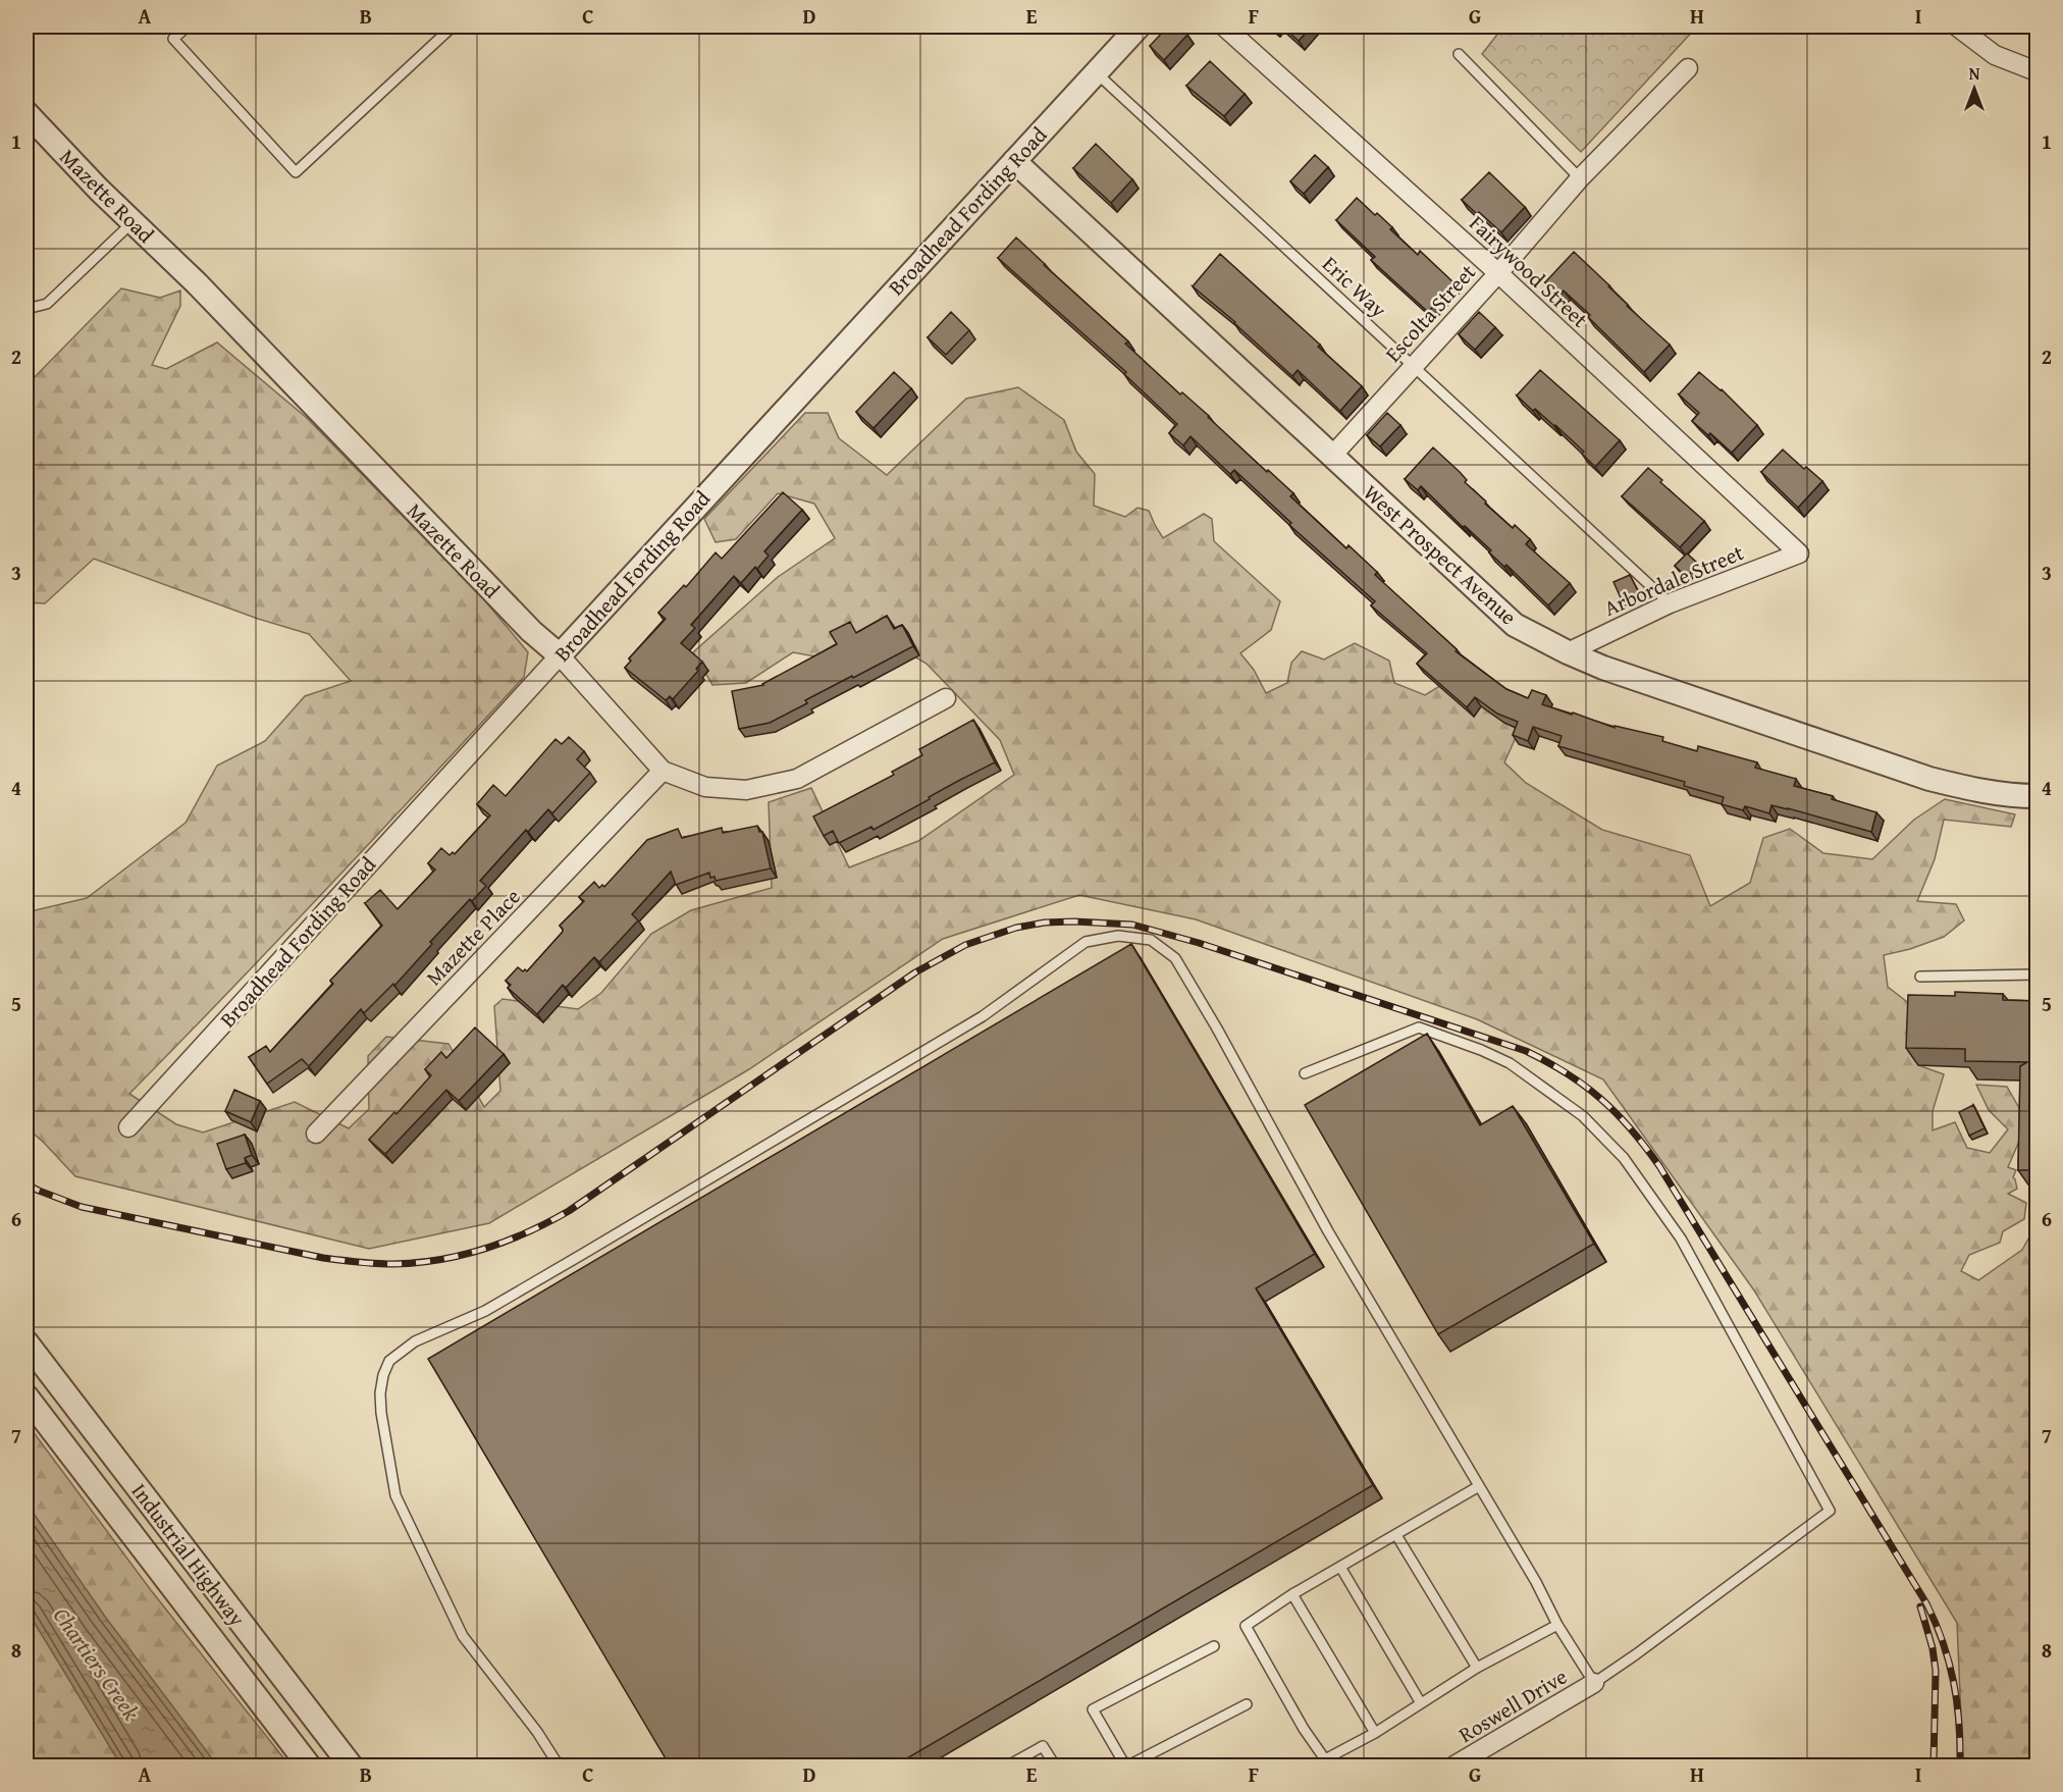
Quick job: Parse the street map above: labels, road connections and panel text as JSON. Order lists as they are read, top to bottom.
{
  "streets": {
    "street": [
      "Mazette Road",
      "Broadhead Fording Road",
      "Fairywood Street",
      "Escolta Street",
      "West Prospect Avenue",
      "Arbordale Street",
      "Mazette Place",
      "Industrial Highway",
      "Roswell Drive"
    ],
    "lane": ["Eric Way"]
  },
  "crossings": [
    ["Mazette Road", "Broadhead Fording Road"],
    ["Mazette Road", "Mazette Place"],
    ["Broadhead Fording Road", "Eric Way"],
    ["Broadhead Fording Road", "West Prospect Avenue"],
    ["Fairywood Street", "Escolta Street"],
    ["Fairywood Street", "Arbordale Street"],
    ["Eric Way", "Escolta Street"],
    ["Eric Way", "Arbordale Street"],
    ["Escolta Street", "West Prospect Avenue"],
    ["West Prospect Avenue", "Arbordale Street"]
  ],
  "water": ["Chartiers Creek"],
  "north": "top",
  "grid": {
    "columns": [
      "A",
      "B",
      "C",
      "D",
      "E",
      "F",
      "G",
      "H",
      "I"
    ],
    "rows": [
      "1",
      "2",
      "3",
      "4",
      "5",
      "6",
      "7",
      "8"
    ]
  }
}
